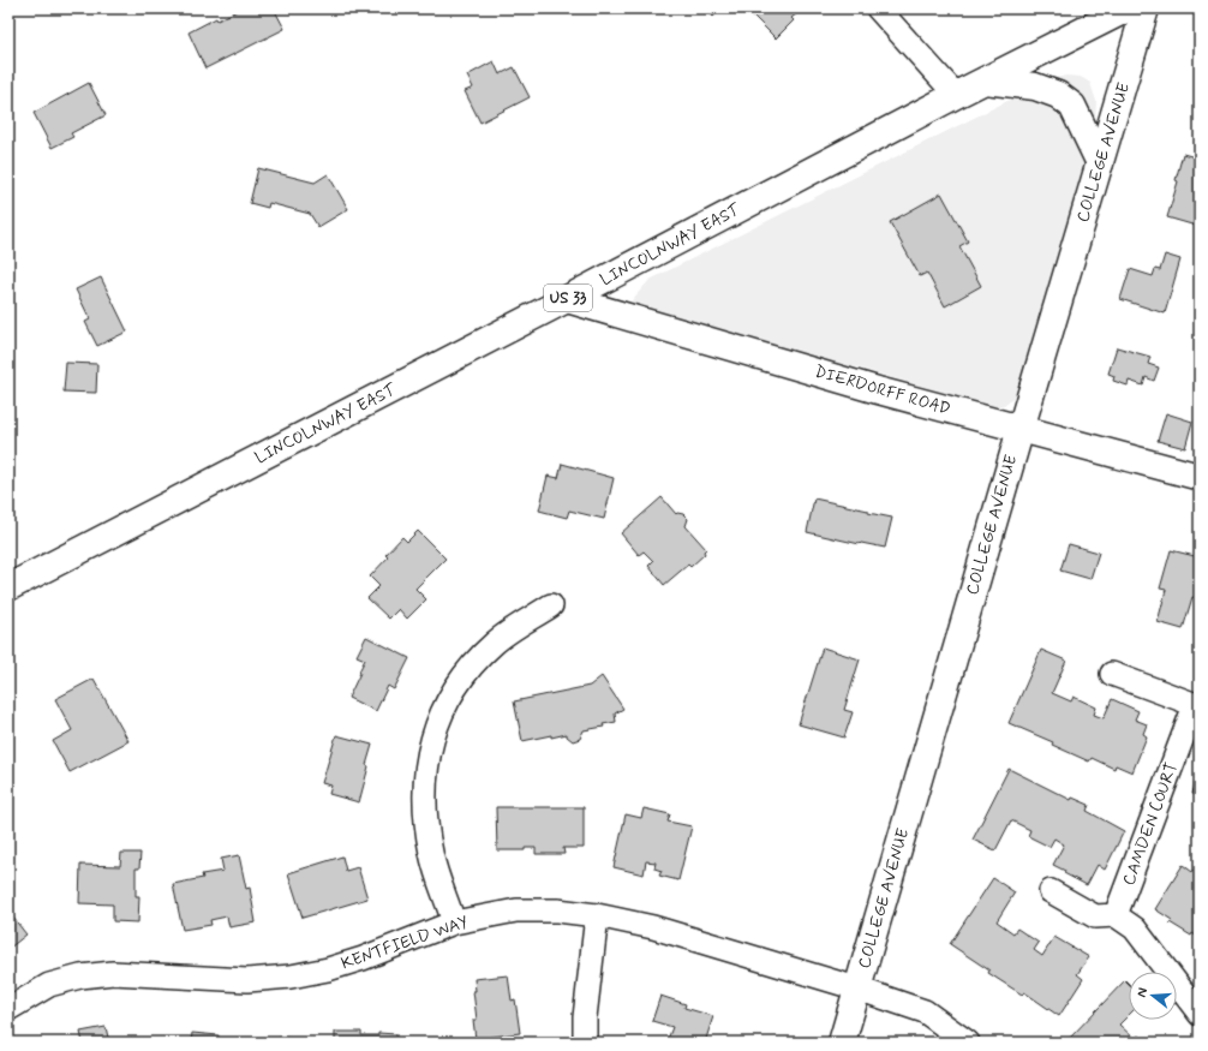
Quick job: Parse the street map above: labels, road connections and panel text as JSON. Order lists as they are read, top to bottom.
{
  "streets": {
    "main road": [
      "COLLEGE AVENUE",
      "LINCOLNWAY EAST",
      "US 33",
      "DIERDORFF ROAD"
    ],
    "street": ["CAMDEN COURT", "KENTFIELD WAY"]
  },
  "crossings": [
    ["COLLEGE AVENUE", "DIERDORFF ROAD"],
    ["COLLEGE AVENUE", "KENTFIELD WAY"],
    ["LINCOLNWAY EAST", "DIERDORFF ROAD"]
  ],
  "north": "left"
}
